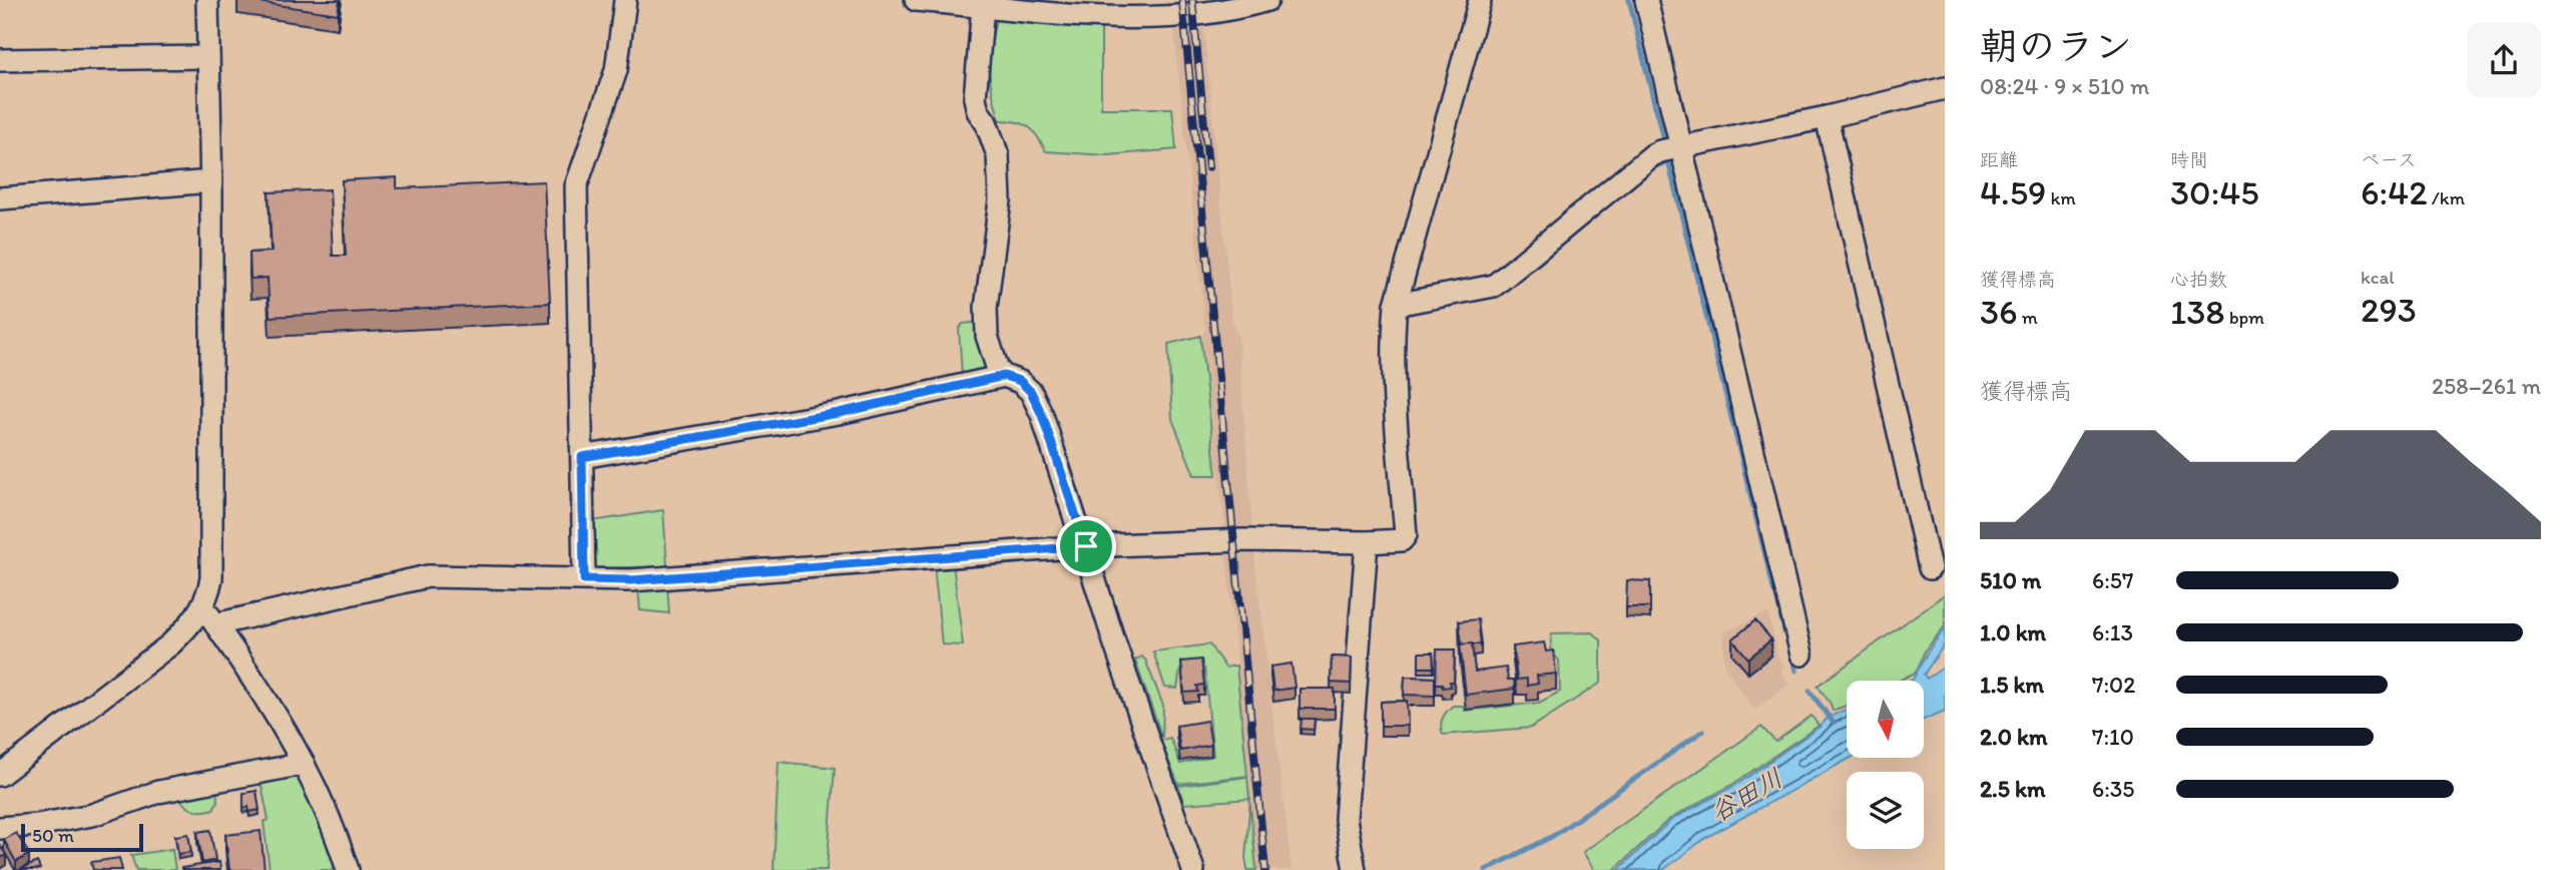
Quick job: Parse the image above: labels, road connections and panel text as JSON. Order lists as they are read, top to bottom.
{
  "water": ["谷田川"],
  "scale_bar": "50 m",
  "north": "bottom",
  "page": {
    "heading": ["朝のラン", "08:24 · 9 × 510 m"],
    "stats": [
      ["距離", "4.59 km"],
      ["時間", "30:45"],
      ["ペース", "6:42 /km"],
      ["獲得標高", "36 m"],
      ["心拍数", "138 bpm"],
      ["kcal", "293"]
    ],
    "chart": ["獲得標高", "258–261 m"],
    "list": [
      {
        "name": "510 m",
        "note": "6:57"
      },
      {
        "name": "1.0 km",
        "note": "6:13"
      },
      {
        "name": "1.5 km",
        "note": "7:02"
      },
      {
        "name": "2.0 km",
        "note": "7:10"
      },
      {
        "name": "2.5 km",
        "note": "6:35"
      }
    ],
    "scale": "50 m"
  }
}
